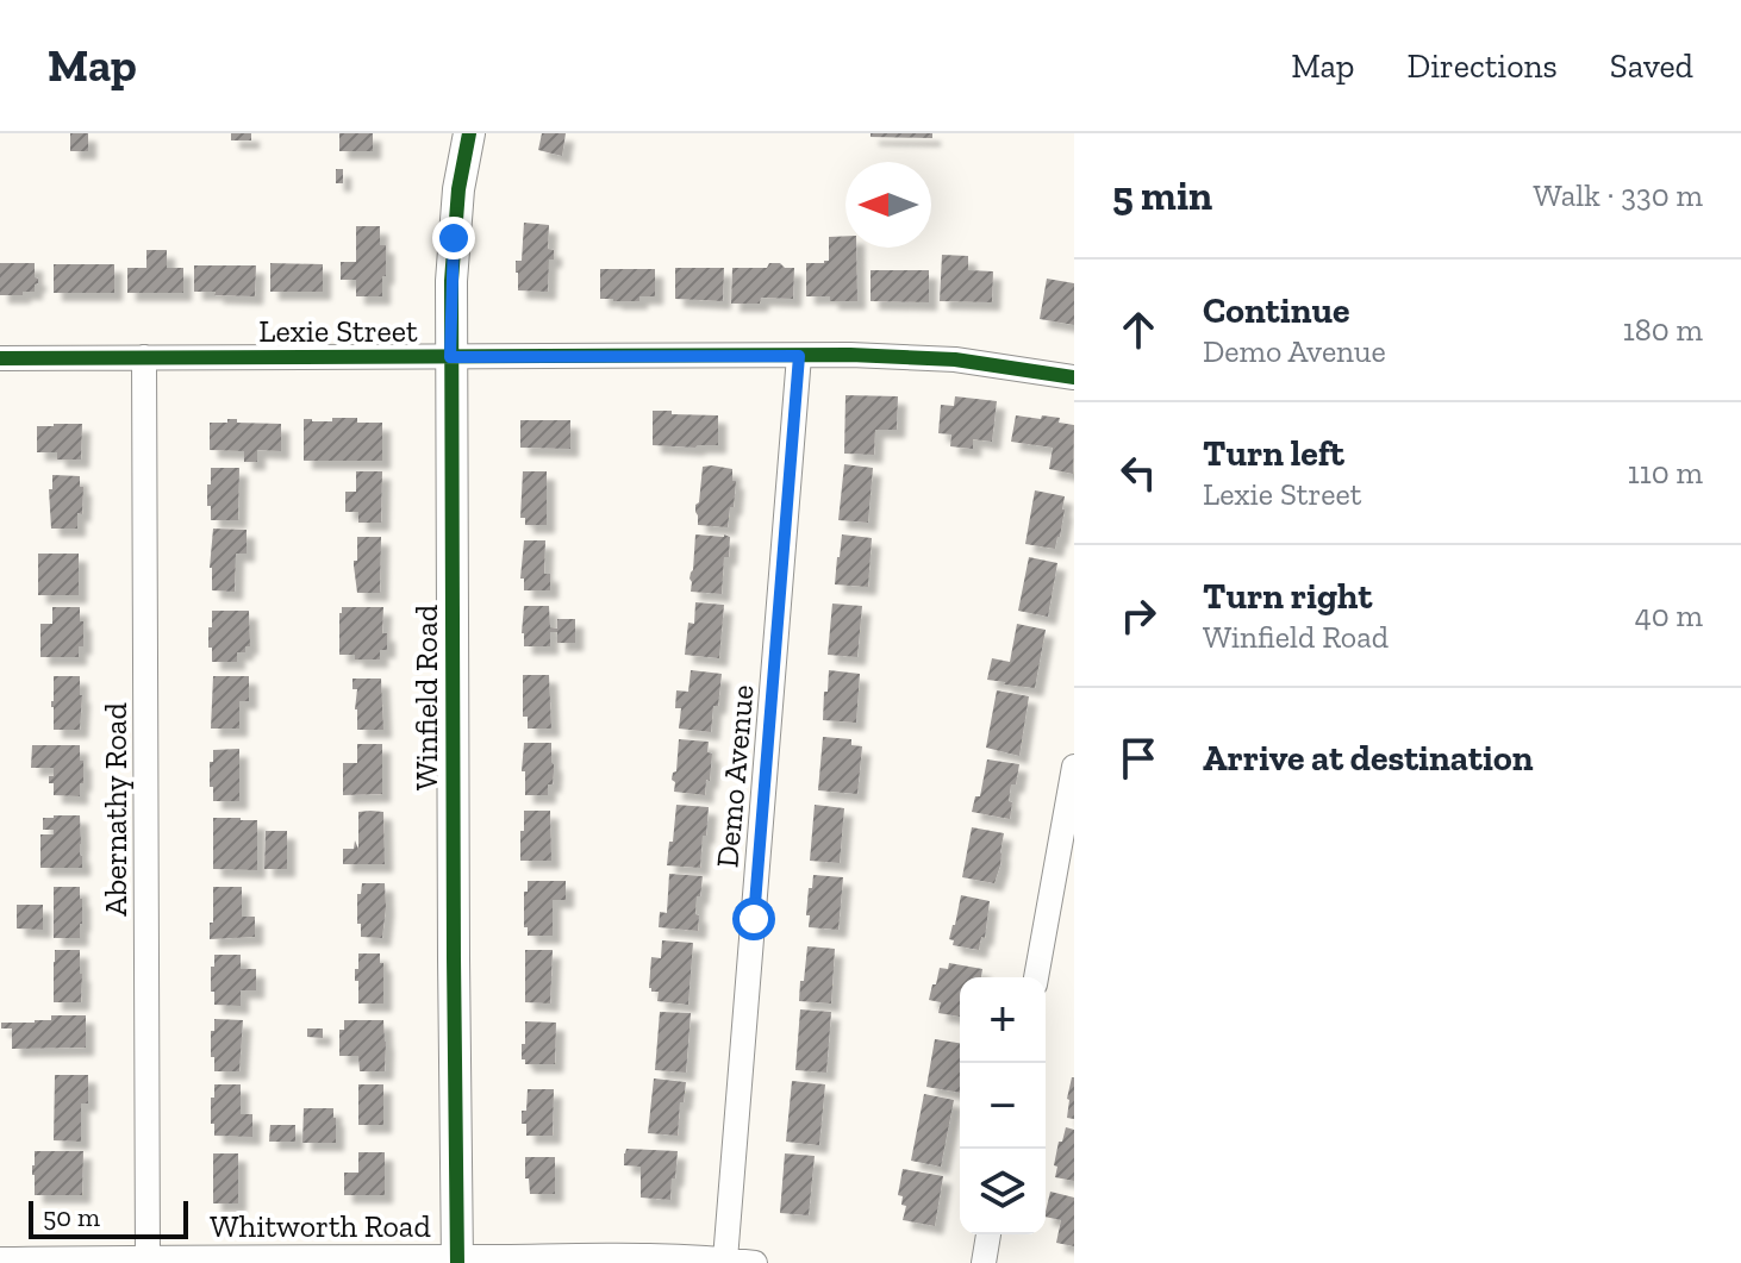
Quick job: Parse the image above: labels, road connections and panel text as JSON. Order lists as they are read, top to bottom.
{
  "streets": {
    "street": [
      "Lexie Street",
      "Winfield Road",
      "Demo Avenue",
      "Abernathy Road",
      "Whitworth Road"
    ]
  },
  "crossings": [
    ["Lexie Street", "Winfield Road"],
    ["Lexie Street", "Demo Avenue"],
    ["Lexie Street", "Abernathy Road"],
    ["Winfield Road", "Whitworth Road"],
    ["Demo Avenue", "Whitworth Road"],
    ["Abernathy Road", "Whitworth Road"]
  ],
  "scale_bar": "50 m",
  "north": "left",
  "page": {
    "header": "Map",
    "nav": ["Map", "Directions", "Saved"],
    "heading": ["5 min", "Walk · 330 m"],
    "list": [
      ["Continue", "Demo Avenue", "180 m"],
      ["Turn left", "Lexie Street", "110 m"],
      ["Turn right", "Winfield Road", "40 m"],
      "Arrive at destination"
    ],
    "map_buttons": ["+", "−"],
    "scale": "50 m"
  }
}
